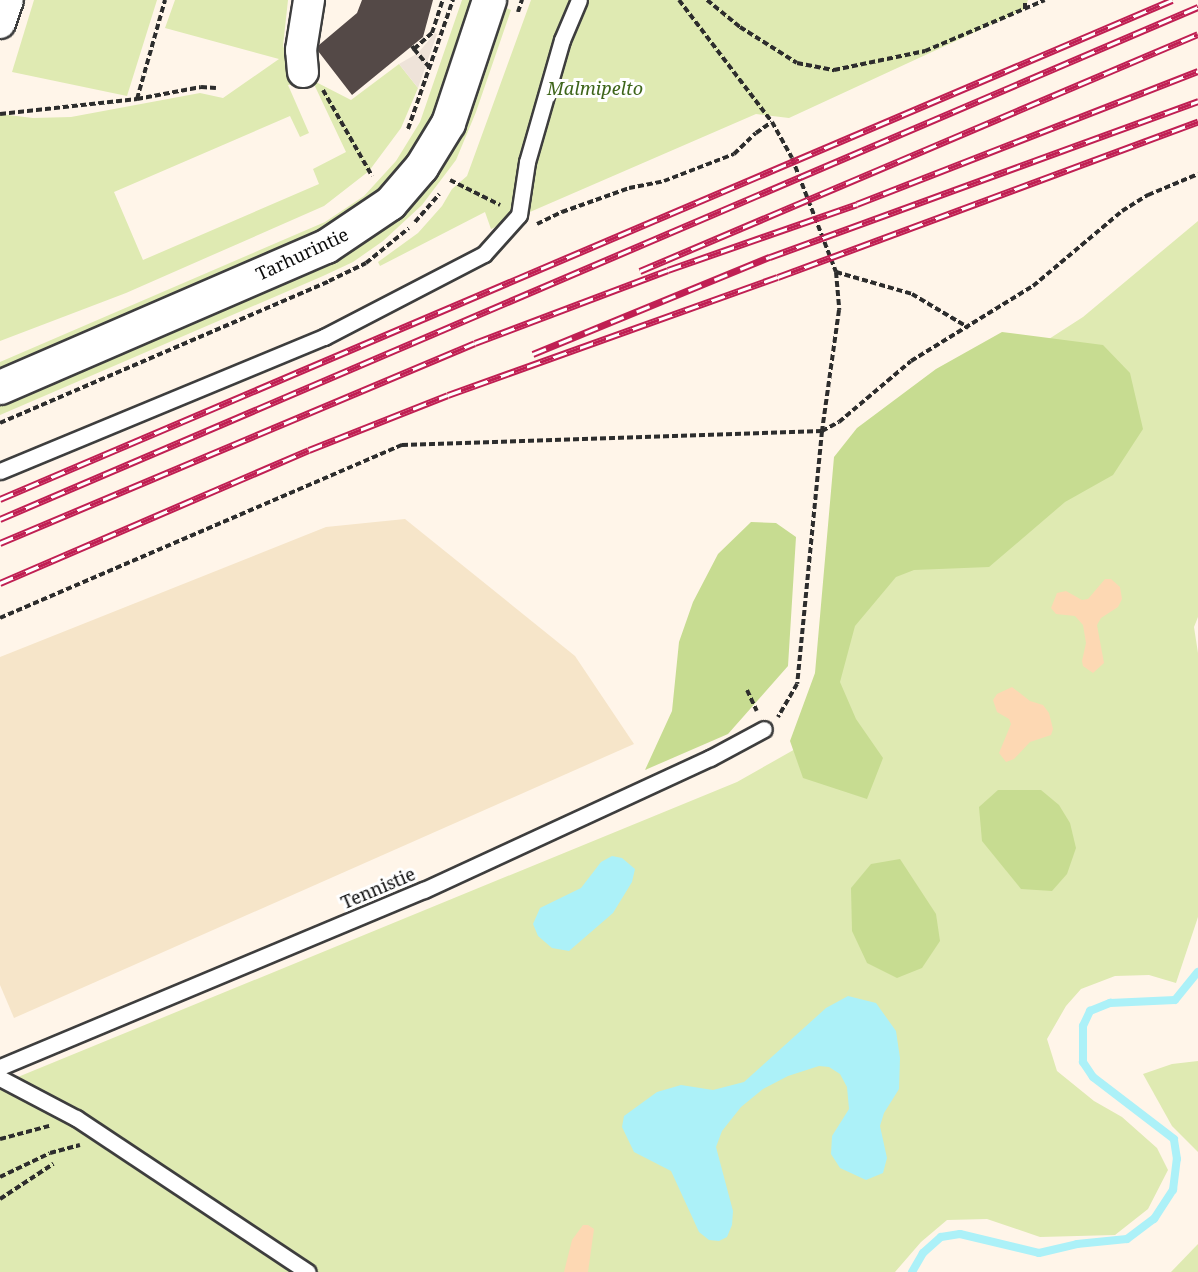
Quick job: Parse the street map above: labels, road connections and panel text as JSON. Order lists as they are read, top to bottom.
{
  "streets": {
    "street": ["Tarhurintie"],
    "lane": ["Tennistie"]
  },
  "parks": ["Malmipelto"]
}
